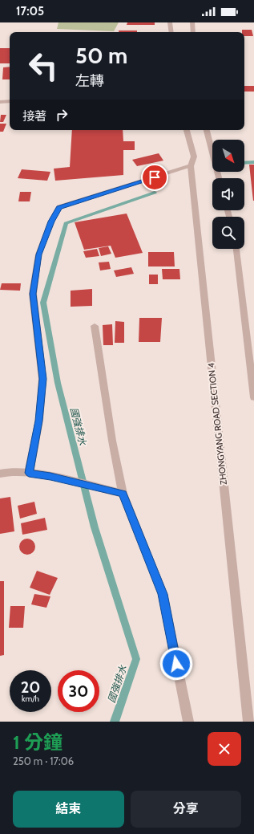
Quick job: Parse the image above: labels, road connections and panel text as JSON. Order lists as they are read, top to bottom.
{
  "streets": {
    "street": ["ZHONGYANG ROAD SECTION 4"]
  },
  "water": ["國強排水"],
  "north": "bottom right",
  "page": {
    "status": "17:05",
    "turn": ["50 m", "左轉"],
    "then": "接著",
    "speed": "20 km/h",
    "limit": "30",
    "heading": ["1 分鐘", "250 m · 17:06"],
    "buttons": ["結束", "分享"]
  }
}
